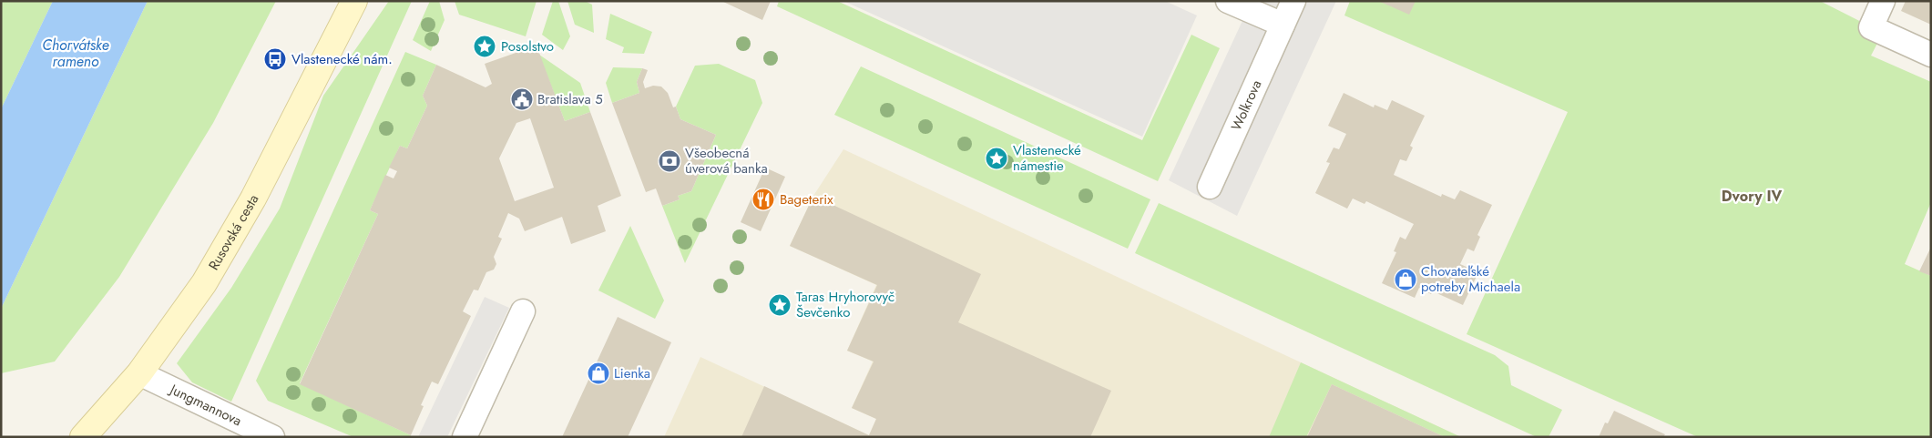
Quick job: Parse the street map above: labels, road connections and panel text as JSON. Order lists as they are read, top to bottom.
{
  "streets": {
    "street": ["Wolkrova", "Rusovská cesta", "Jungmannova"]
  },
  "crossings": [
    ["Rusovská cesta", "Jungmannova"]
  ],
  "districts": ["Dvory IV"],
  "water": ["Chorvátske rameno"],
  "places": {
    "place": ["Posolstvo", "Vlastenecké námestie", "Taras Hryhorovyč Ševčenko"],
    "bus stop": ["Vlastenecké nám."],
    "public building": ["Bratislava 5"],
    "bank": ["Všeobecná úverová banka"],
    "restaurant": ["Bageterix"],
    "shop": ["Chovateľské potreby Michaela", "Lienka"]
  }
}
